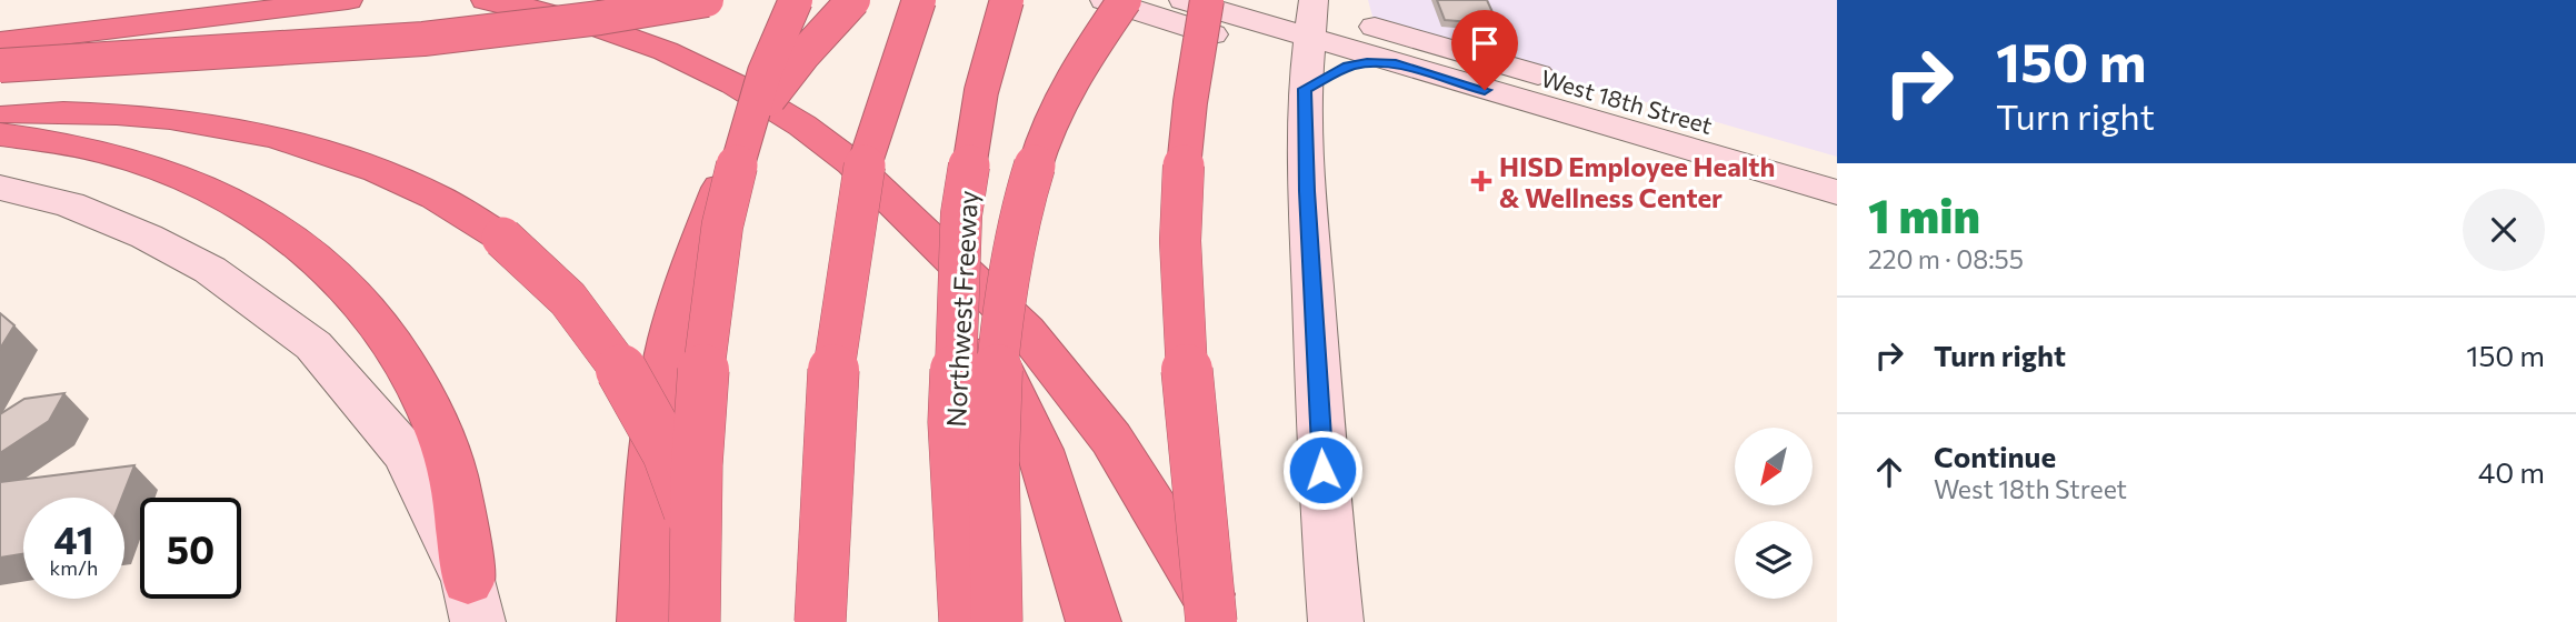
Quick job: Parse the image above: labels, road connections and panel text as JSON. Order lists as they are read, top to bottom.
{
  "streets": {
    "highway": ["Northwest Freeway"],
    "main road": ["West 18th Street"]
  },
  "places": {
    "health": ["HISD Employee Health & Wellness Center"]
  },
  "north": "bottom left",
  "page": {
    "turn": ["150 m", "Turn right"],
    "heading": ["1 min", "220 m · 08:55"],
    "list": [
      {
        "name": "Turn right",
        "value": "150 m"
      },
      {
        "name": "Continue",
        "note": "West 18th Street",
        "value": "40 m"
      }
    ],
    "speed": "41 km/h",
    "limit": "50"
  }
}
